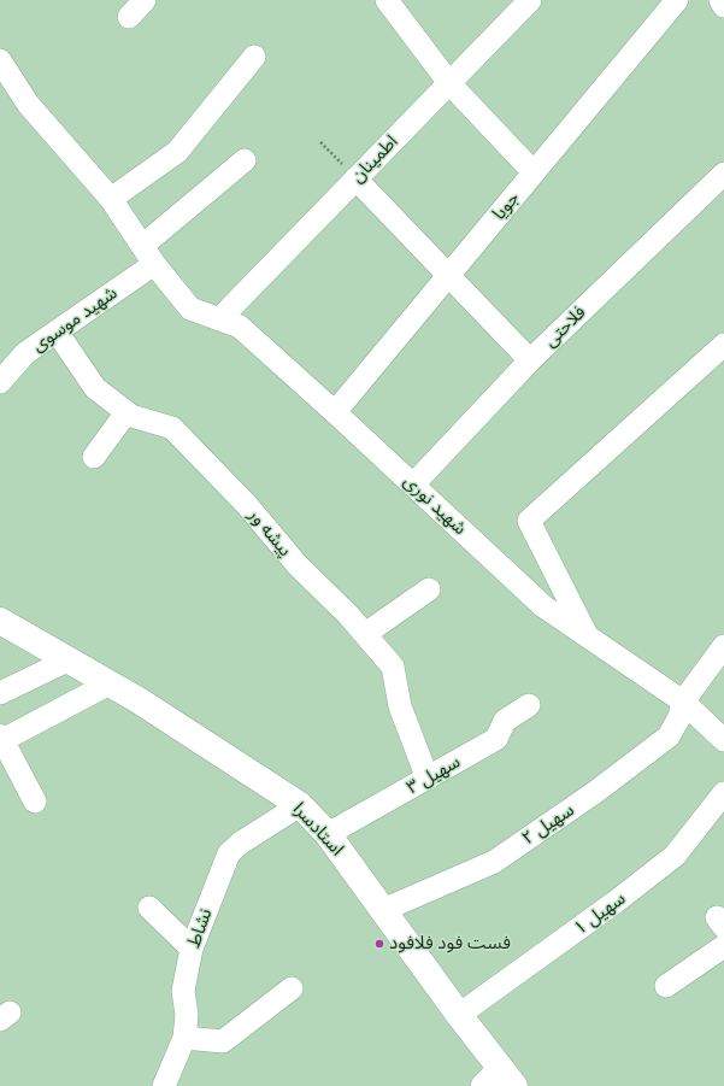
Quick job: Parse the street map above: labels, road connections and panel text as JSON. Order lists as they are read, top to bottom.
{
  "streets": {
    "main road": ["استادسرا"],
    "street": [
      "اطمینان",
      "جویا",
      "شهید موسوی",
      "فلاحتی",
      "شهید نوری",
      "پیشه ور",
      "سهیل ۳",
      "سهیل ۲",
      "سهیل ۱",
      "نشاط"
    ]
  },
  "crossings": [
    ["اطمینان", "شهید نوری"],
    ["جویا", "شهید نوری"],
    ["شهید موسوی", "شهید نوری"],
    ["شهید موسوی", "پیشه ور"],
    ["فلاحتی", "شهید نوری"],
    ["شهید نوری", "سهیل ۲"],
    ["پیشه ور", "سهیل ۳"],
    ["سهیل ۳", "استادسرا"],
    ["سهیل ۲", "استادسرا"],
    ["استادسرا", "سهیل ۱"],
    ["استادسرا", "نشاط"]
  ],
  "places": ["فست فود فلافود"]
}
